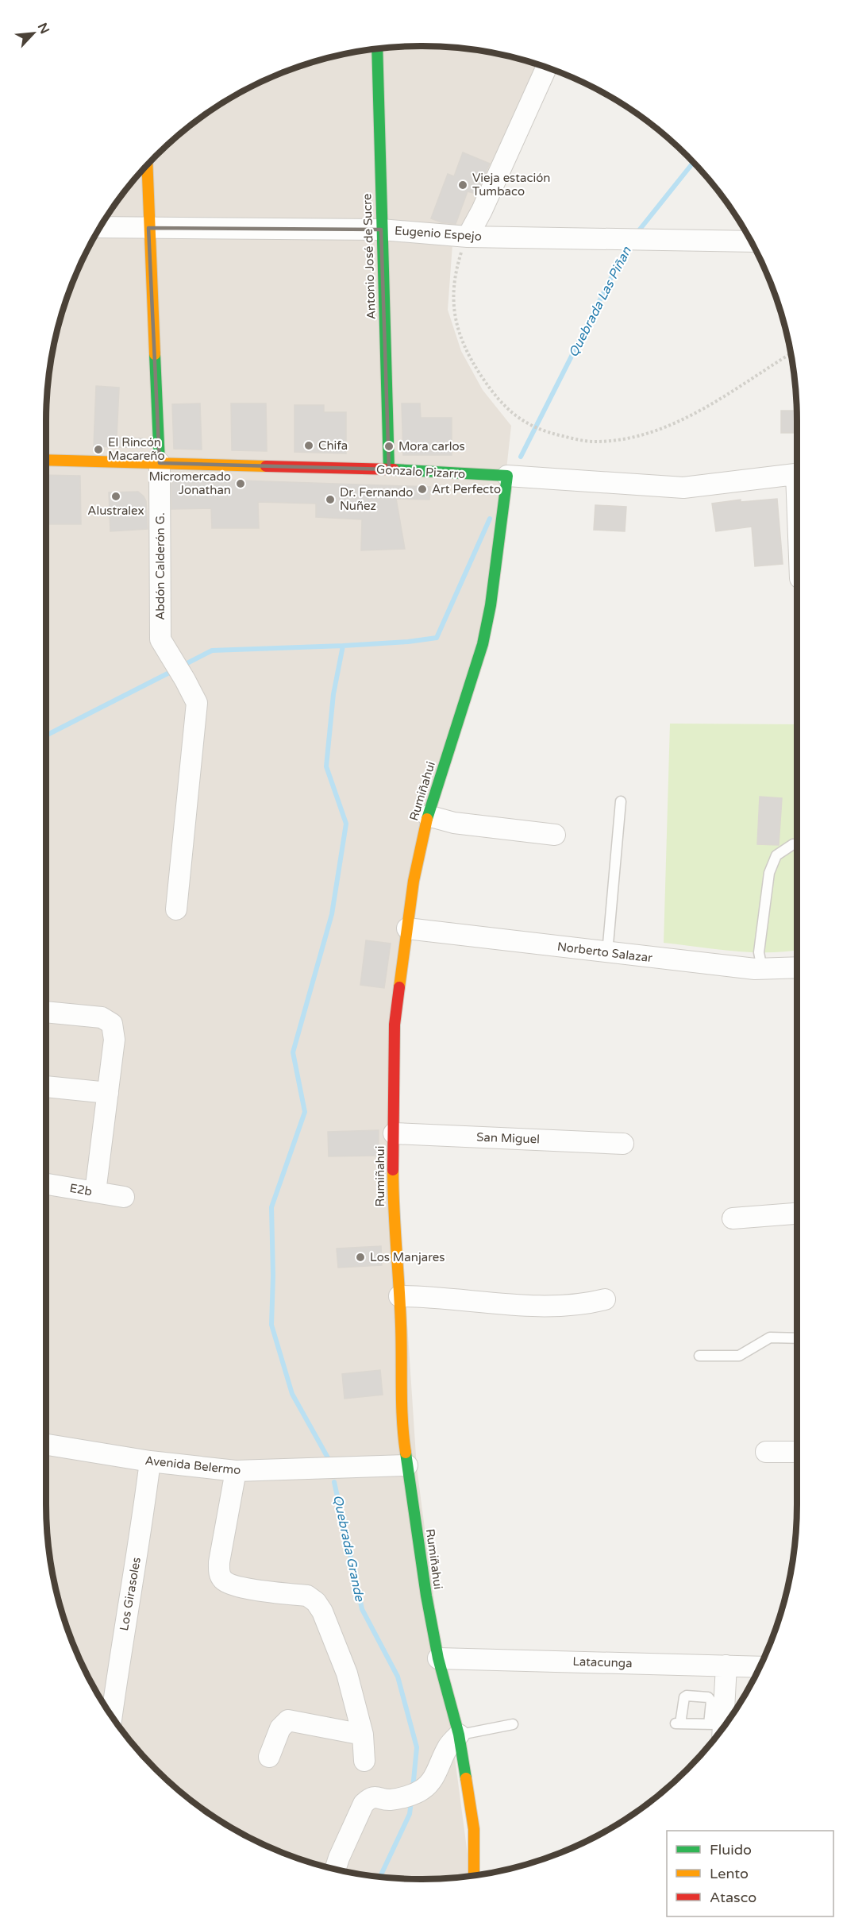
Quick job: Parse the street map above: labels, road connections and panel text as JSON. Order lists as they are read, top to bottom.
{
  "streets": {
    "street": [
      "Eugenio Espejo",
      "Antonio José de Sucre",
      "Gonzalo Pizarro",
      "Abdón Calderón G.",
      "Rumiñahui",
      "Norberto Salazar",
      "San Miguel",
      "E2b",
      "Avenida Belermo",
      "Los Girasoles",
      "Latacunga"
    ]
  },
  "crossings": [
    ["Eugenio Espejo", "Antonio José de Sucre"],
    ["Eugenio Espejo", "Abdón Calderón G."],
    ["Antonio José de Sucre", "Gonzalo Pizarro"],
    ["Gonzalo Pizarro", "Abdón Calderón G."],
    ["Gonzalo Pizarro", "Rumiñahui"],
    ["Rumiñahui", "Norberto Salazar"],
    ["Rumiñahui", "San Miguel"],
    ["Rumiñahui", "Avenida Belermo"],
    ["Rumiñahui", "Latacunga"],
    ["Avenida Belermo", "Los Girasoles"]
  ],
  "water": ["Quebrada Las Piñan", "Quebrada Grande"],
  "places": [
    "Vieja estación Tumbaco",
    "Chifa",
    "Mora carlos",
    "El Rincón Macareño",
    "Micromercado Jonathan",
    "Art Perfecto",
    "Alustralex",
    "Dr. Fernando Nuñez",
    "Los Manjares"
  ],
  "legend": ["Fluido", "Lento", "Atasco"],
  "north": "top right"
}
